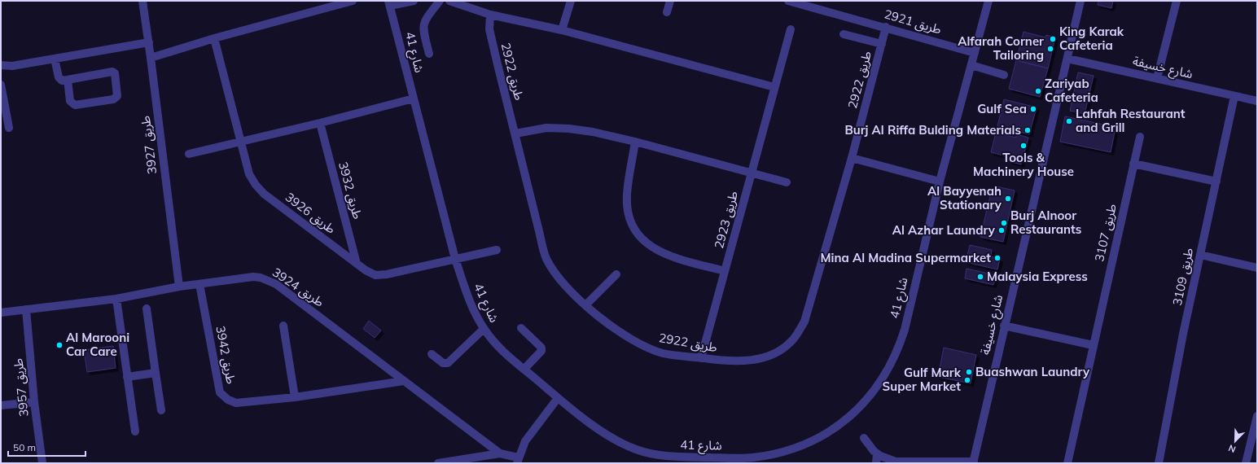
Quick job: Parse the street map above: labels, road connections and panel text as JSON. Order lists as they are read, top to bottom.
{
  "streets": {
    "street": [
      "طريق 2921",
      "شارع 41",
      "شارع خسيفة",
      "طريق 2922",
      "طريق 3927",
      "طريق 3932",
      "طريق 3926",
      "طريق 2923",
      "طريق 3107",
      "طريق 3109",
      "طريق 3924",
      "طريق 3942",
      "طريق 3957"
    ]
  },
  "crossings": [
    ["طريق 2921", "شارع 41"],
    ["طريق 2921", "طريق 2922"],
    ["شارع 41", "طريق 3926"],
    ["شارع خسيفة", "طريق 3109"],
    ["طريق 2922", "طريق 2923"],
    ["طريق 3927", "طريق 3924"],
    ["طريق 3932", "طريق 3926"],
    ["طريق 3924", "طريق 3942"],
    ["طريق 3924", "طريق 3957"]
  ],
  "places": [
    "King Karak Cafeteria",
    "Alfarah Corner Tailoring",
    "Zariyab Cafeteria",
    "Gulf Sea",
    "Lahfah Restaurant and Grill",
    "Burj Al Riffa Bulding Materials",
    "Tools & Machinery House",
    "Al Bayyenah Stationary",
    "Burj Alnoor Restaurants",
    "Al Azhar Laundry",
    "Mina Al Madina Supermarket",
    "Malaysia Express",
    "Al Marooni Car Care",
    "Buashwan Laundry",
    "Gulf Mark Super Market"
  ],
  "scale_bar": "50 m",
  "north": "bottom left"
}
